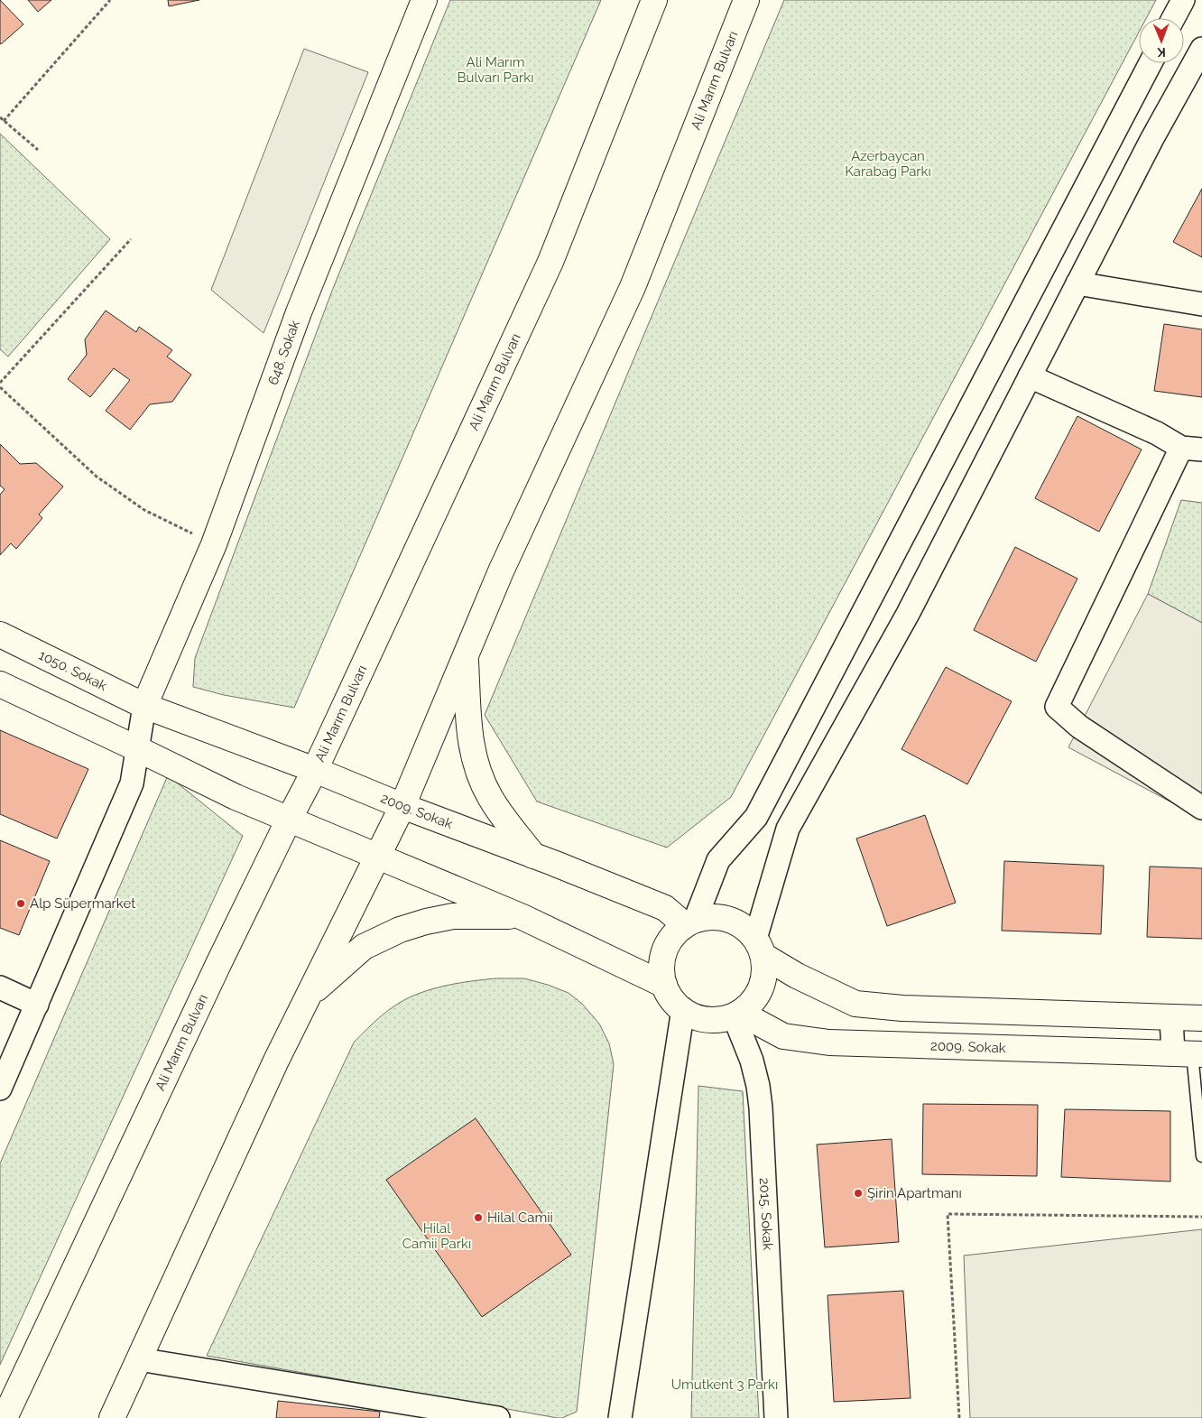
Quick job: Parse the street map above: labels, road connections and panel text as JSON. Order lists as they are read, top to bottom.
{
  "streets": {
    "main road": [
      "Ali Marım Bulvarı",
      "648. Sokak",
      "1050. Sokak",
      "2009. Sokak"
    ],
    "street": ["2015. Sokak"]
  },
  "crossings": [
    ["Ali Marım Bulvarı", "2009. Sokak"],
    ["648. Sokak", "1050. Sokak"],
    ["648. Sokak", "2009. Sokak"],
    ["1050. Sokak", "2009. Sokak"],
    ["2009. Sokak", "2015. Sokak"]
  ],
  "parks": [
    "Ali Marım Bulvarı Parkı",
    "Azerbaycan Karabağ Parkı",
    "Hilal Camii Parkı",
    "Umutkent 3 Parkı"
  ],
  "places": ["Alp Süpermarket", "Şirin Apartmanı", "Hilal Camii"],
  "north": "bottom"
}
